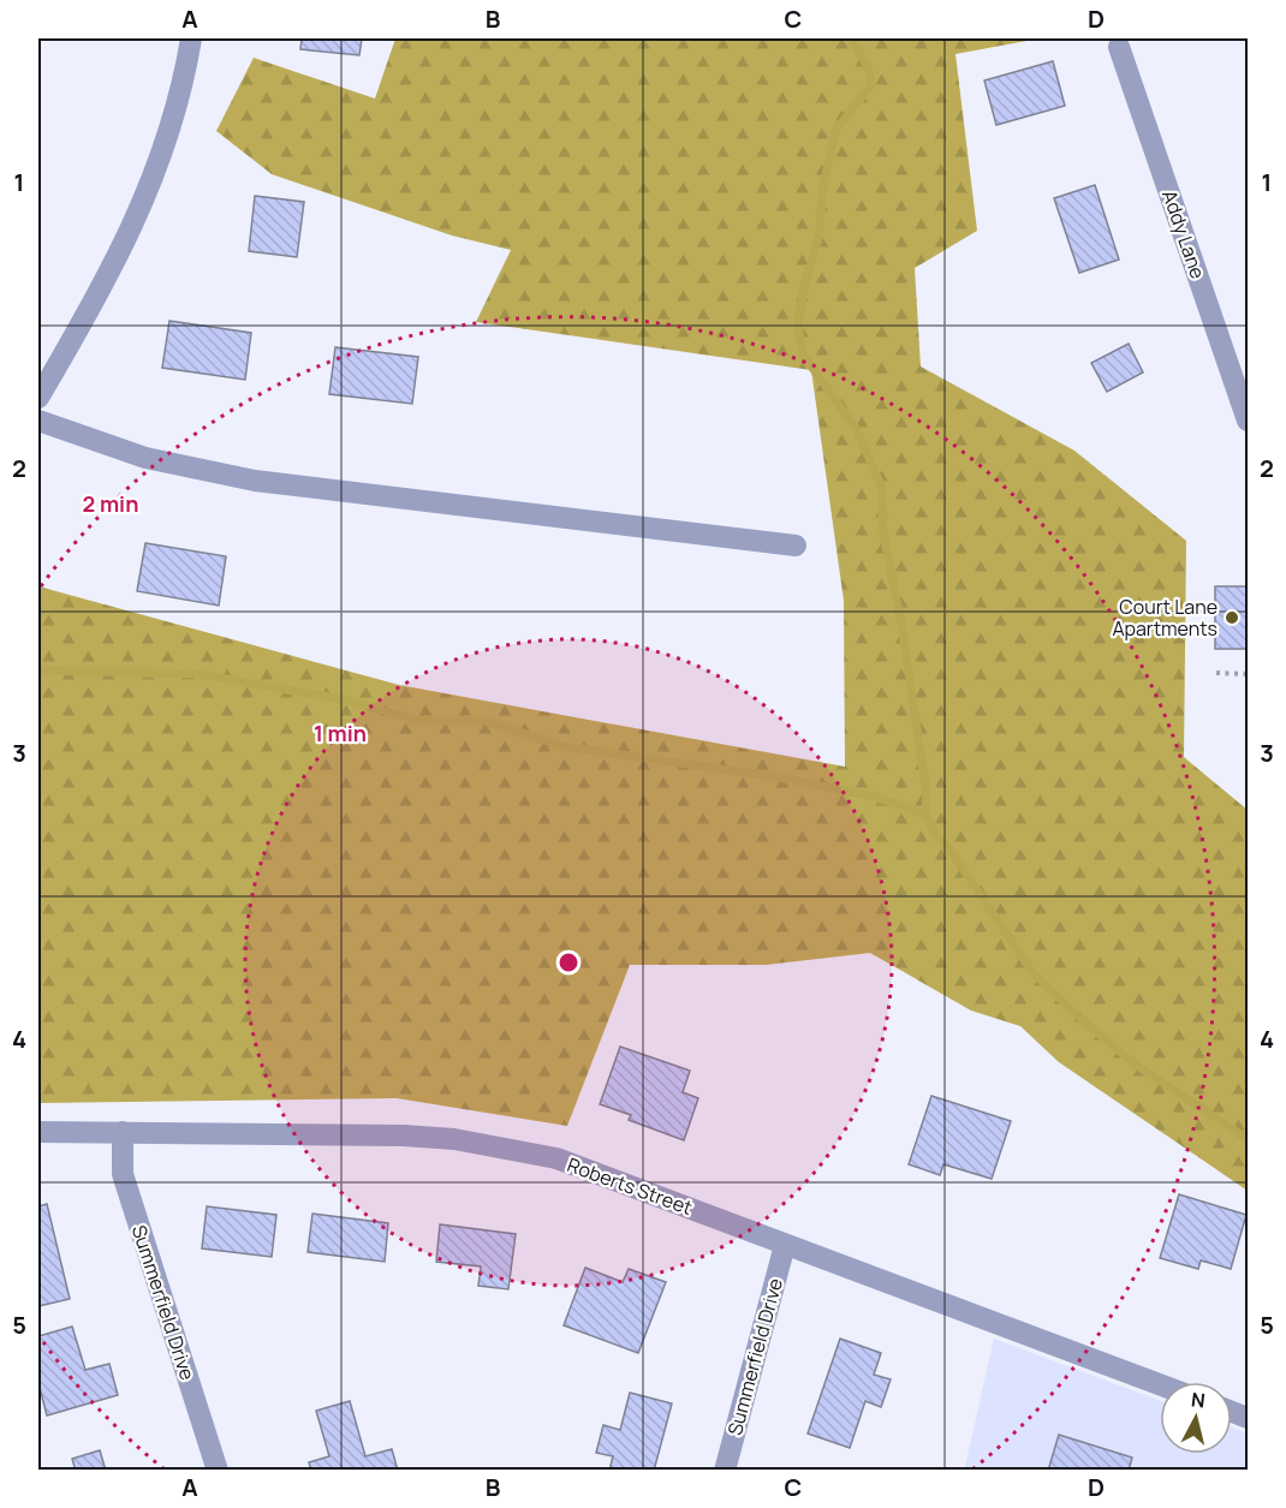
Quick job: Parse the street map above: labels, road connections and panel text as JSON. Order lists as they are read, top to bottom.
{
  "streets": {
    "street": ["Addy Lane", "Roberts Street", "Summerfield Drive"]
  },
  "crossings": [
    ["Roberts Street", "Summerfield Drive"]
  ],
  "places": ["Court Lane Apartments"],
  "north": "top",
  "grid": {
    "columns": [
      "A",
      "B",
      "C",
      "D"
    ],
    "rows": [
      "1",
      "2",
      "3",
      "4",
      "5"
    ]
  },
  "rings": ["2 min", "1 min"]
}
